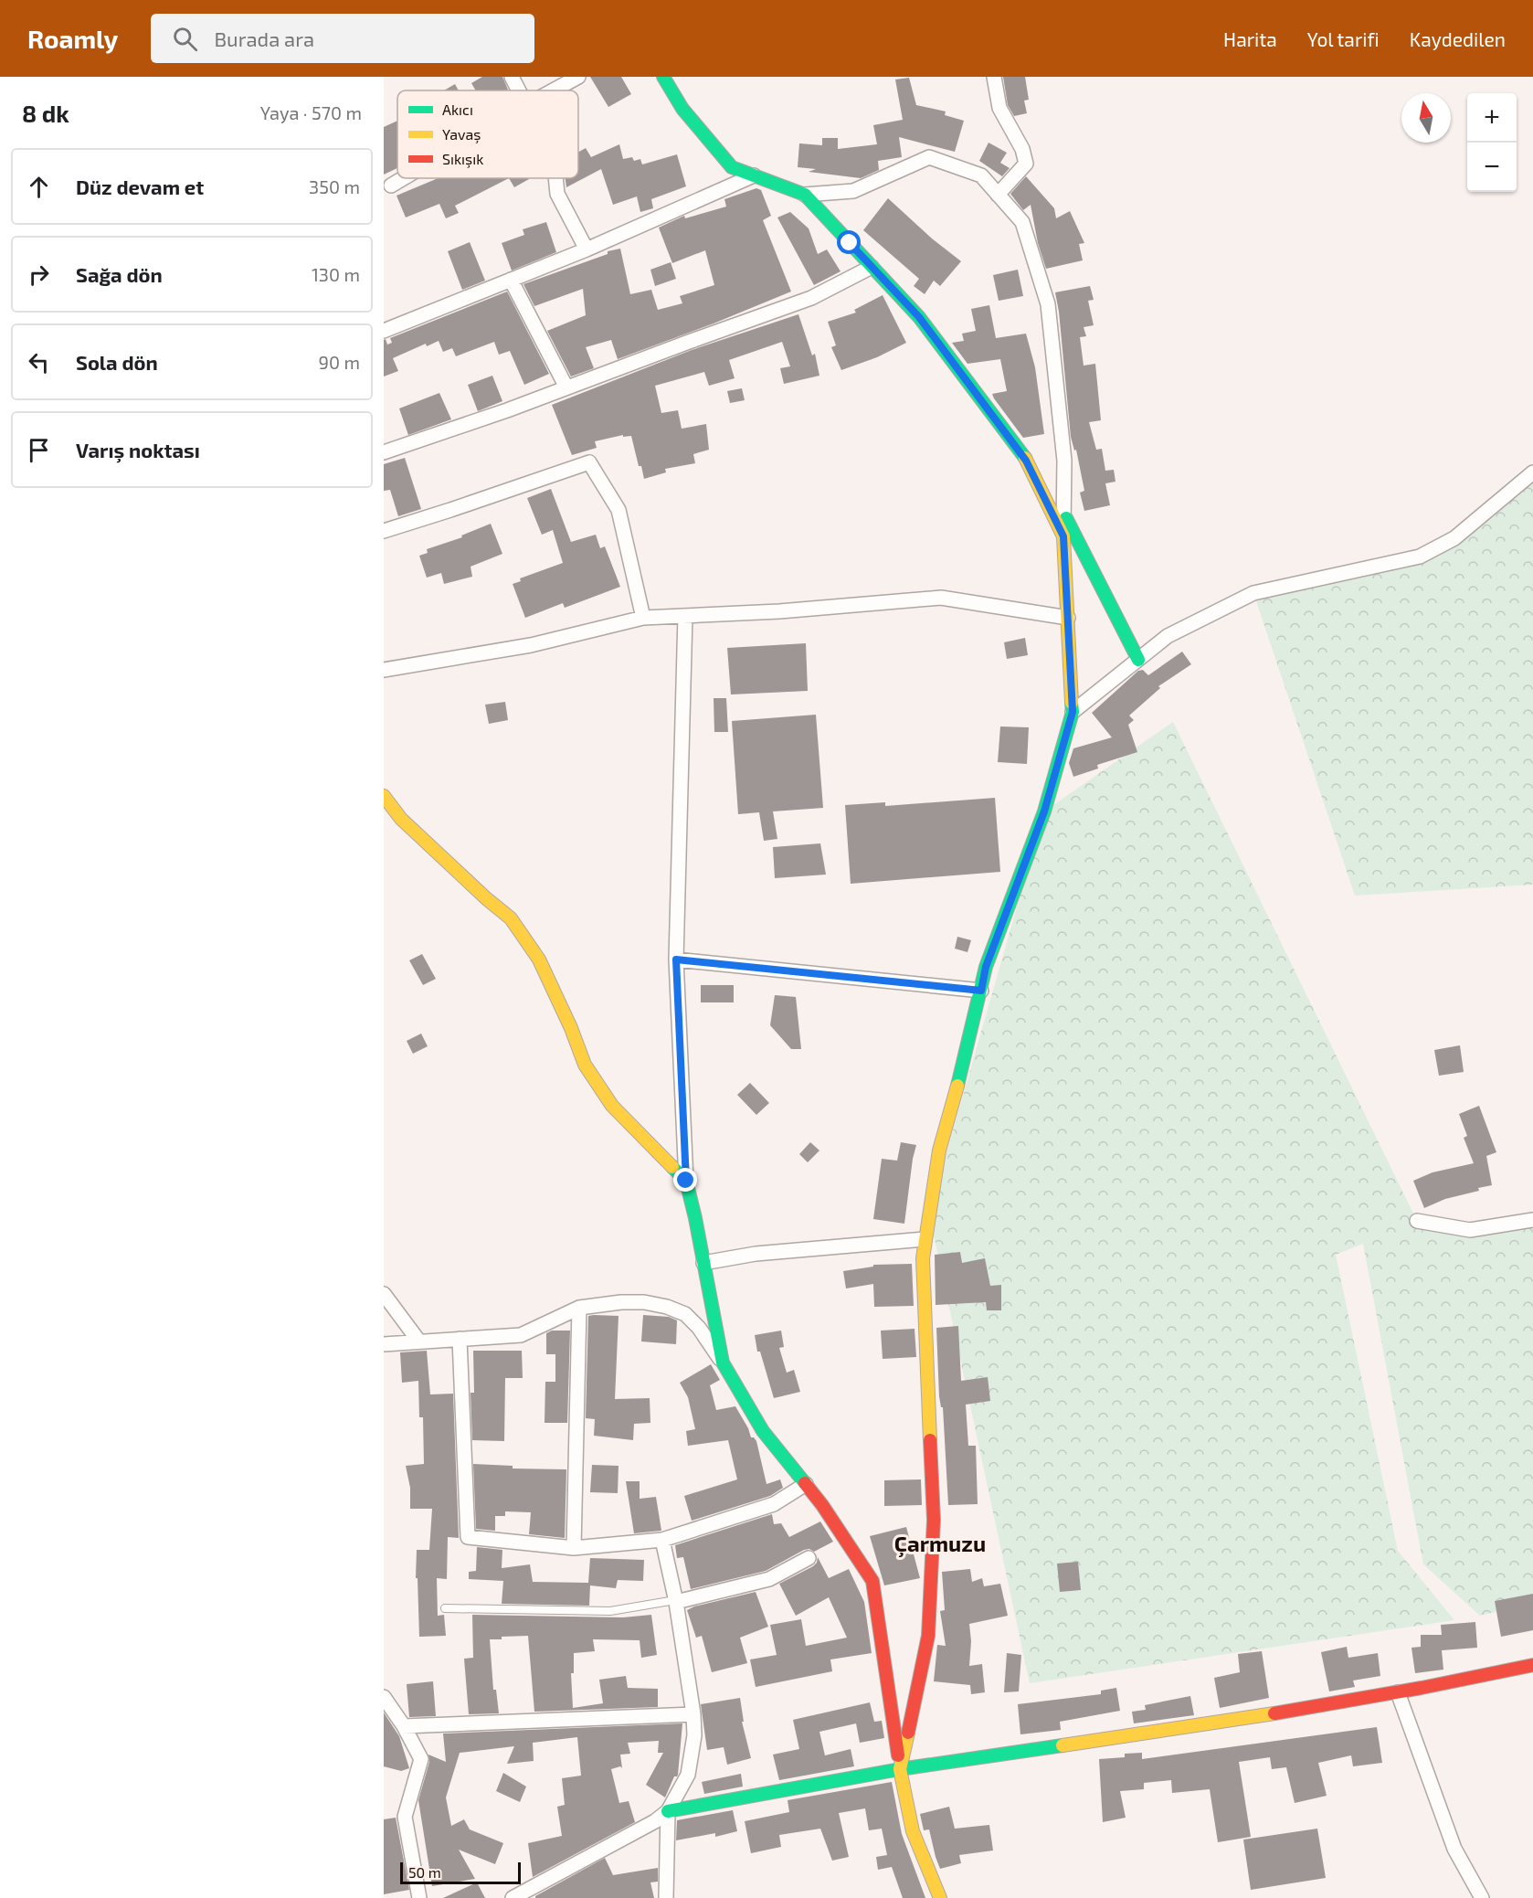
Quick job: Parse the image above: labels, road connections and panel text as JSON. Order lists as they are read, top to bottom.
{
  "districts": ["Çarmuzu"],
  "legend": ["Akıcı", "Yavaş", "Sıkışık"],
  "scale_bar": "50 m",
  "north": "top",
  "page": {
    "header": "Roamly",
    "search": "Burada ara",
    "nav": ["Harita", "Yol tarifi", "Kaydedilen"],
    "heading": ["8 dk", "Yaya · 570 m"],
    "map_buttons": ["+", "−"],
    "list": [
      ["Düz devam et", "350 m"],
      ["Sağa dön", "130 m"],
      ["Sola dön", "90 m"],
      "Varış noktası"
    ],
    "scale": "50 m"
  }
}
